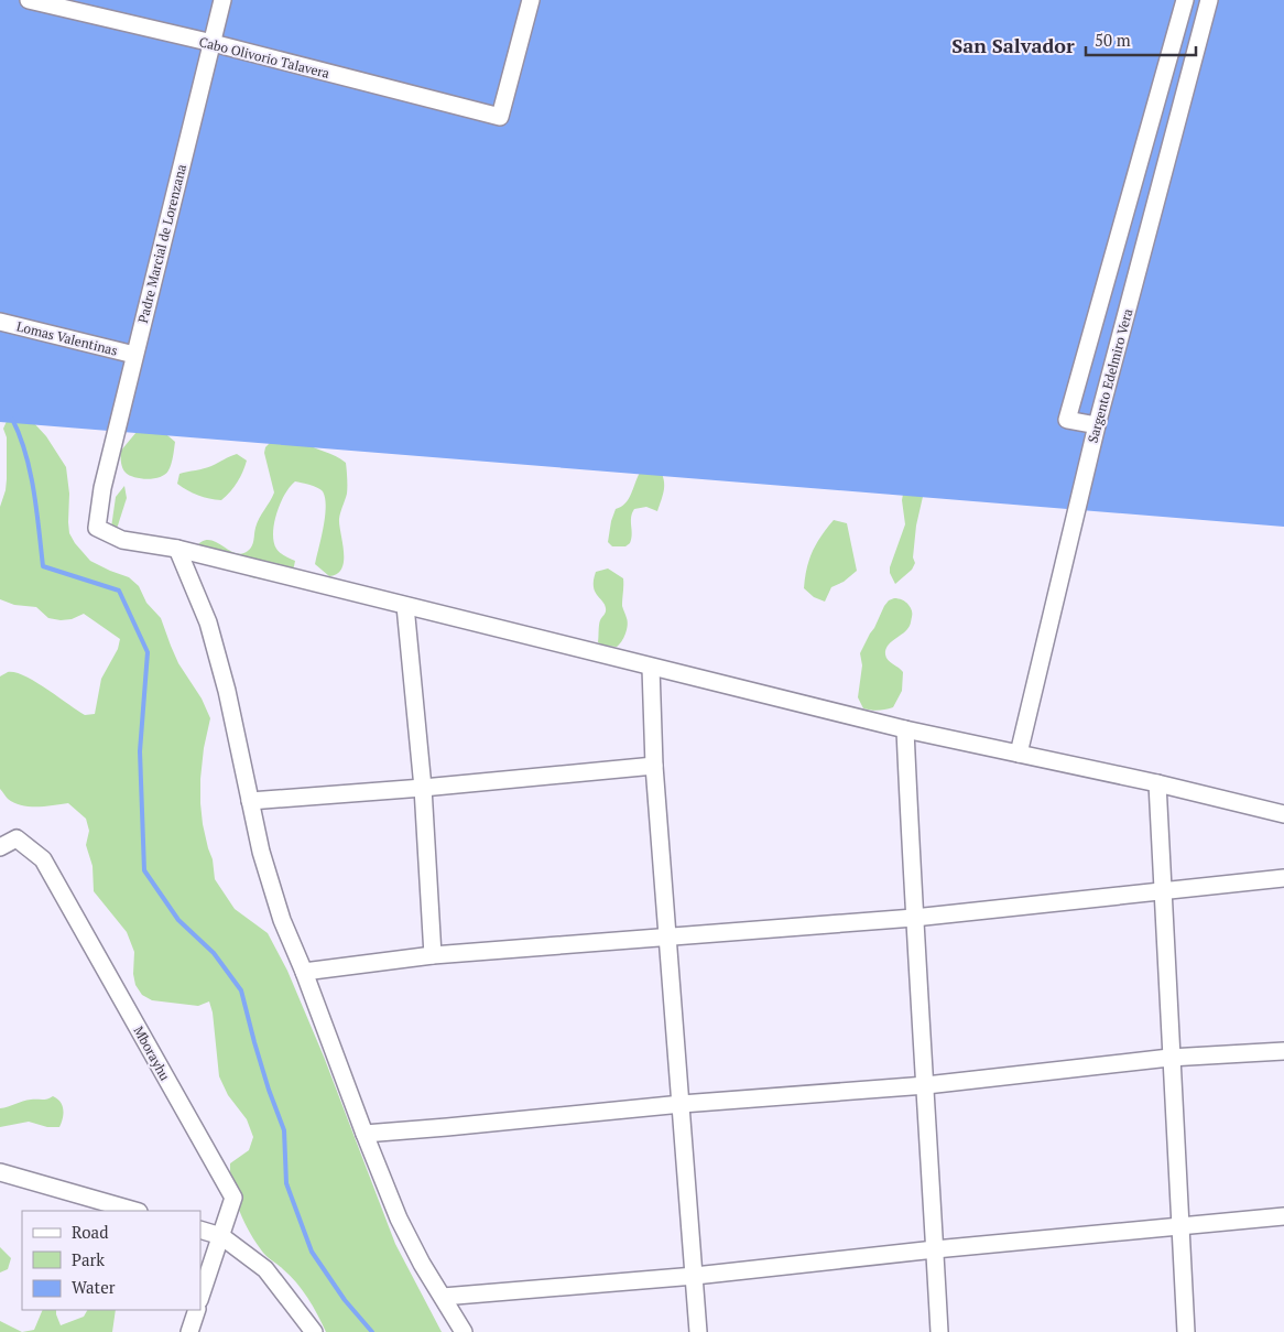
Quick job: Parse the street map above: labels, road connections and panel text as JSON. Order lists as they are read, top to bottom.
{
  "streets": {
    "street": [
      "Cabo Olivorio Talavera",
      "Padre Marcial de Lorenzana",
      "Lomas Valentinas",
      "Sargento Edelmiro Vera",
      "Mborayhu"
    ]
  },
  "crossings": [
    ["Cabo Olivorio Talavera", "Padre Marcial de Lorenzana"],
    ["Padre Marcial de Lorenzana", "Lomas Valentinas"]
  ],
  "districts": ["San Salvador"],
  "legend": ["Road", "Park", "Water"],
  "scale_bar": "50 m"
}
